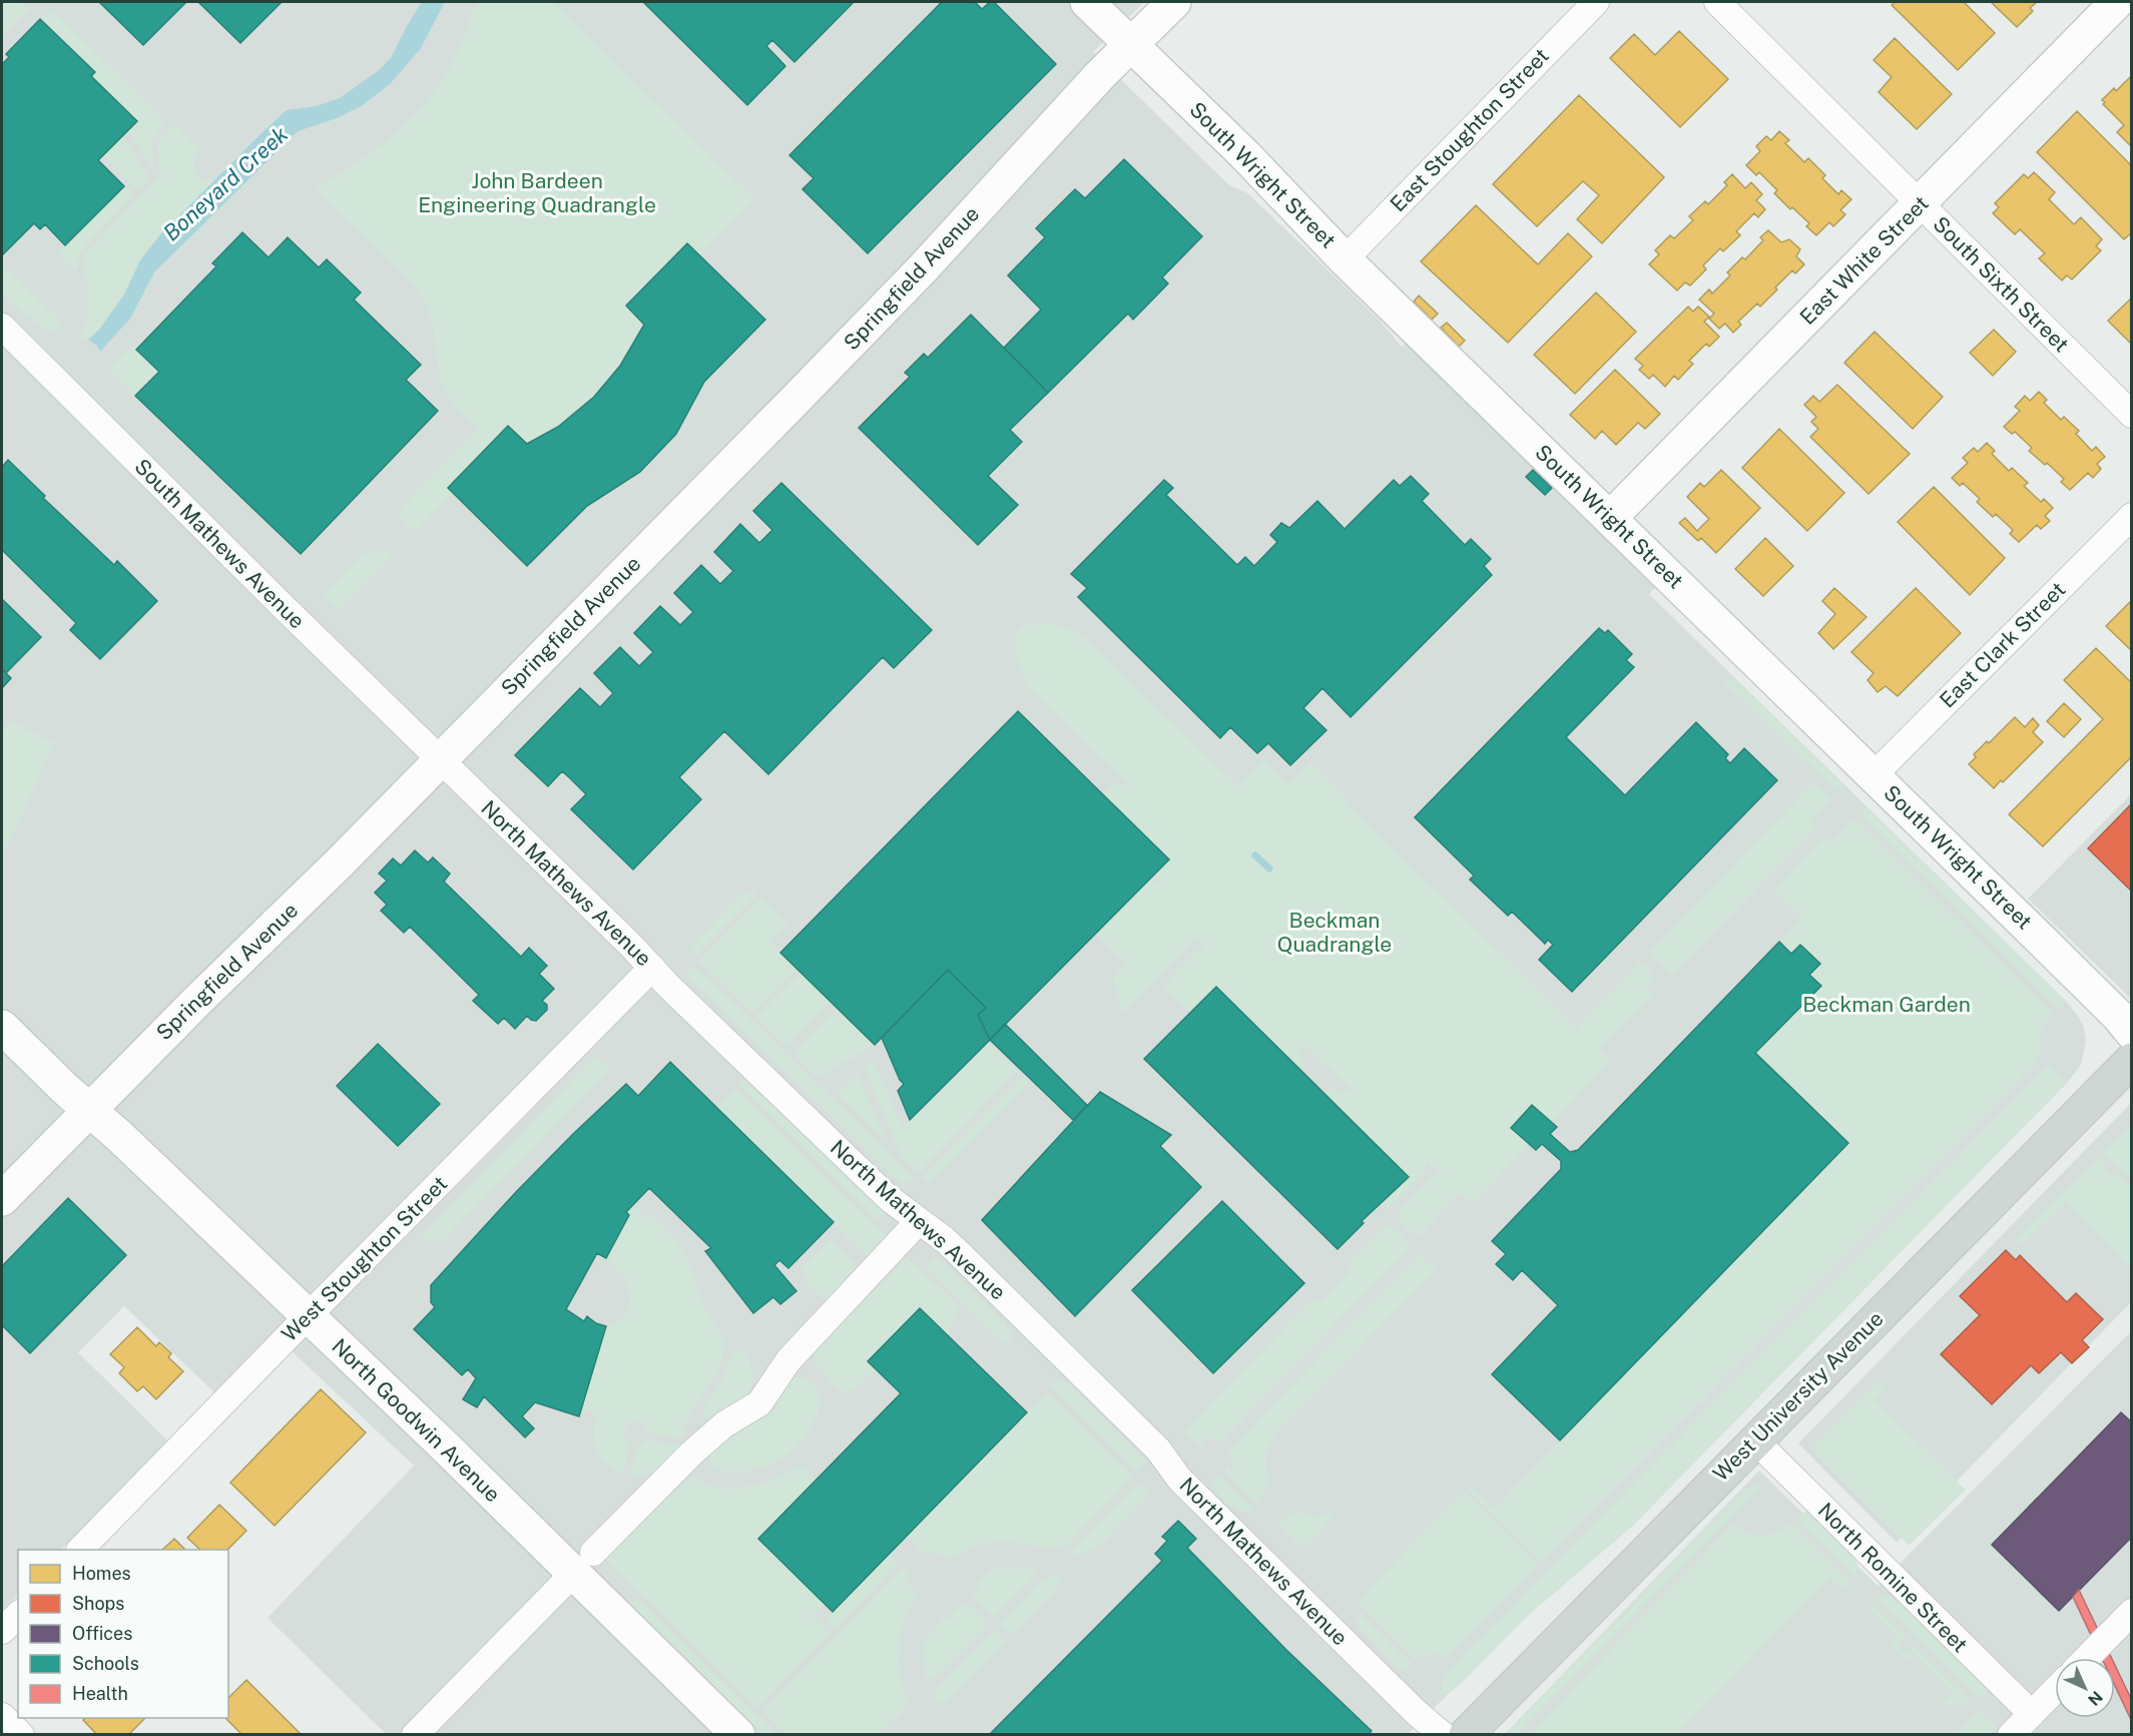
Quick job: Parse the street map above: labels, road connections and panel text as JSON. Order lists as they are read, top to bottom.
{
  "streets": {
    "main road": ["West University Avenue"],
    "street": [
      "East Stoughton Street",
      "South Wright Street",
      "East White Street",
      "Springfield Avenue",
      "South Sixth Street",
      "South Mathews Avenue",
      "East Clark Street",
      "North Mathews Avenue",
      "West Stoughton Street",
      "North Goodwin Avenue",
      "North Romine Street"
    ]
  },
  "crossings": [
    ["East Stoughton Street", "South Wright Street"],
    ["South Wright Street", "East White Street"],
    ["South Wright Street", "Springfield Avenue"],
    ["South Wright Street", "East Clark Street"],
    ["East White Street", "South Sixth Street"],
    ["Springfield Avenue", "South Mathews Avenue"],
    ["Springfield Avenue", "North Mathews Avenue"],
    ["Springfield Avenue", "North Goodwin Avenue"],
    ["South Mathews Avenue", "North Mathews Avenue"],
    ["North Mathews Avenue", "West Stoughton Street"],
    ["West Stoughton Street", "North Goodwin Avenue"],
    ["West University Avenue", "North Romine Street"]
  ],
  "water": ["Boneyard Creek"],
  "parks": ["John Bardeen Engineering Quadrangle", "Beckman Quadrangle", "Beckman Garden"],
  "legend": [
    "Homes",
    "Shops",
    "Offices",
    "Schools",
    "Health"
  ],
  "north": "bottom right"
}
